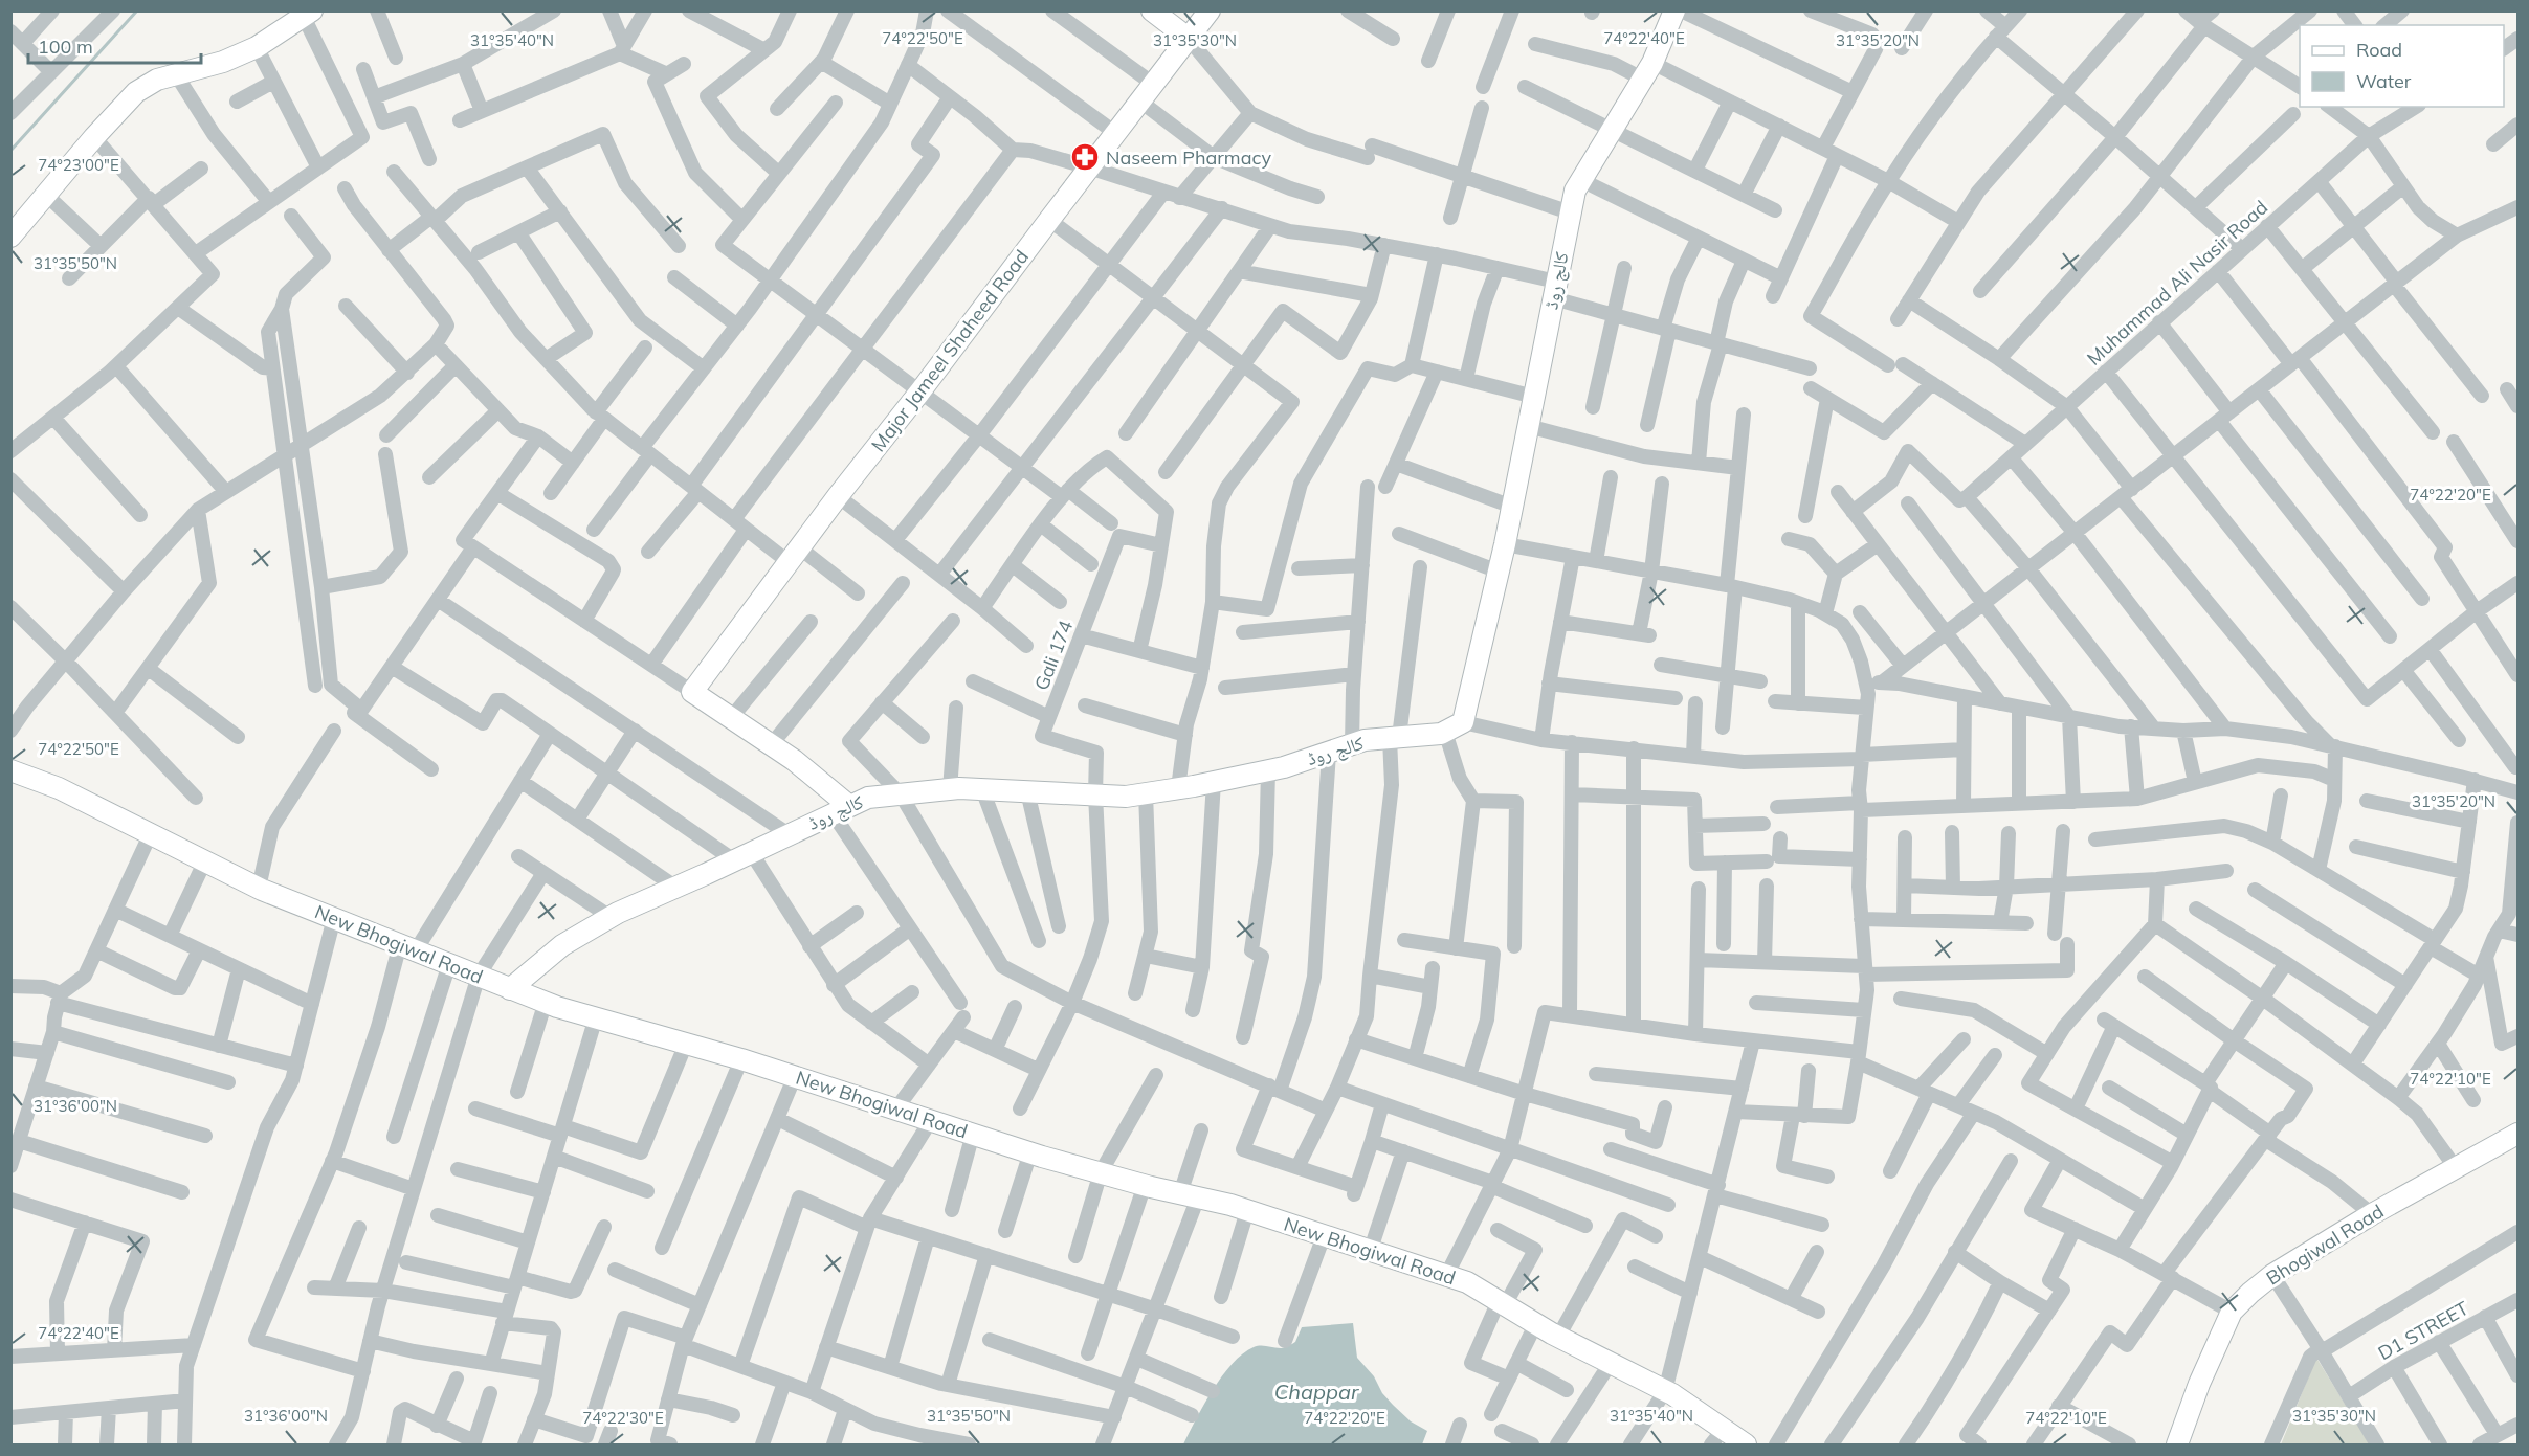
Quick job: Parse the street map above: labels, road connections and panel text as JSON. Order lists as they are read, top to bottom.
{
  "streets": {
    "street": [
      "کالج روڈ",
      "Muhammad Ali Nasir Road",
      "Major Jameel Shaheed Road",
      "Gali 174",
      "New Bhogiwal Road",
      "Bhogiwal Road",
      "D1 STREET"
    ]
  },
  "crossings": [
    ["کالج روڈ", "Gali 174"],
    ["کالج روڈ", "New Bhogiwal Road"]
  ],
  "water": ["Chappar"],
  "places": {
    "pharmacy": ["Naseem Pharmacy"]
  },
  "legend": ["Road", "Water"],
  "scale_bar": "100 m",
  "coordinates": [
    "74°22'50\"E",
    "74°22'40\"E",
    "31°35'40\"N",
    "31°35'30\"N",
    "31°35'20\"N",
    "74°23'00\"E",
    "31°35'50\"N",
    "74°22'20\"E",
    "74°22'10\"E",
    "31°36'00\"N",
    "74°22'30\"E"
  ]
}
